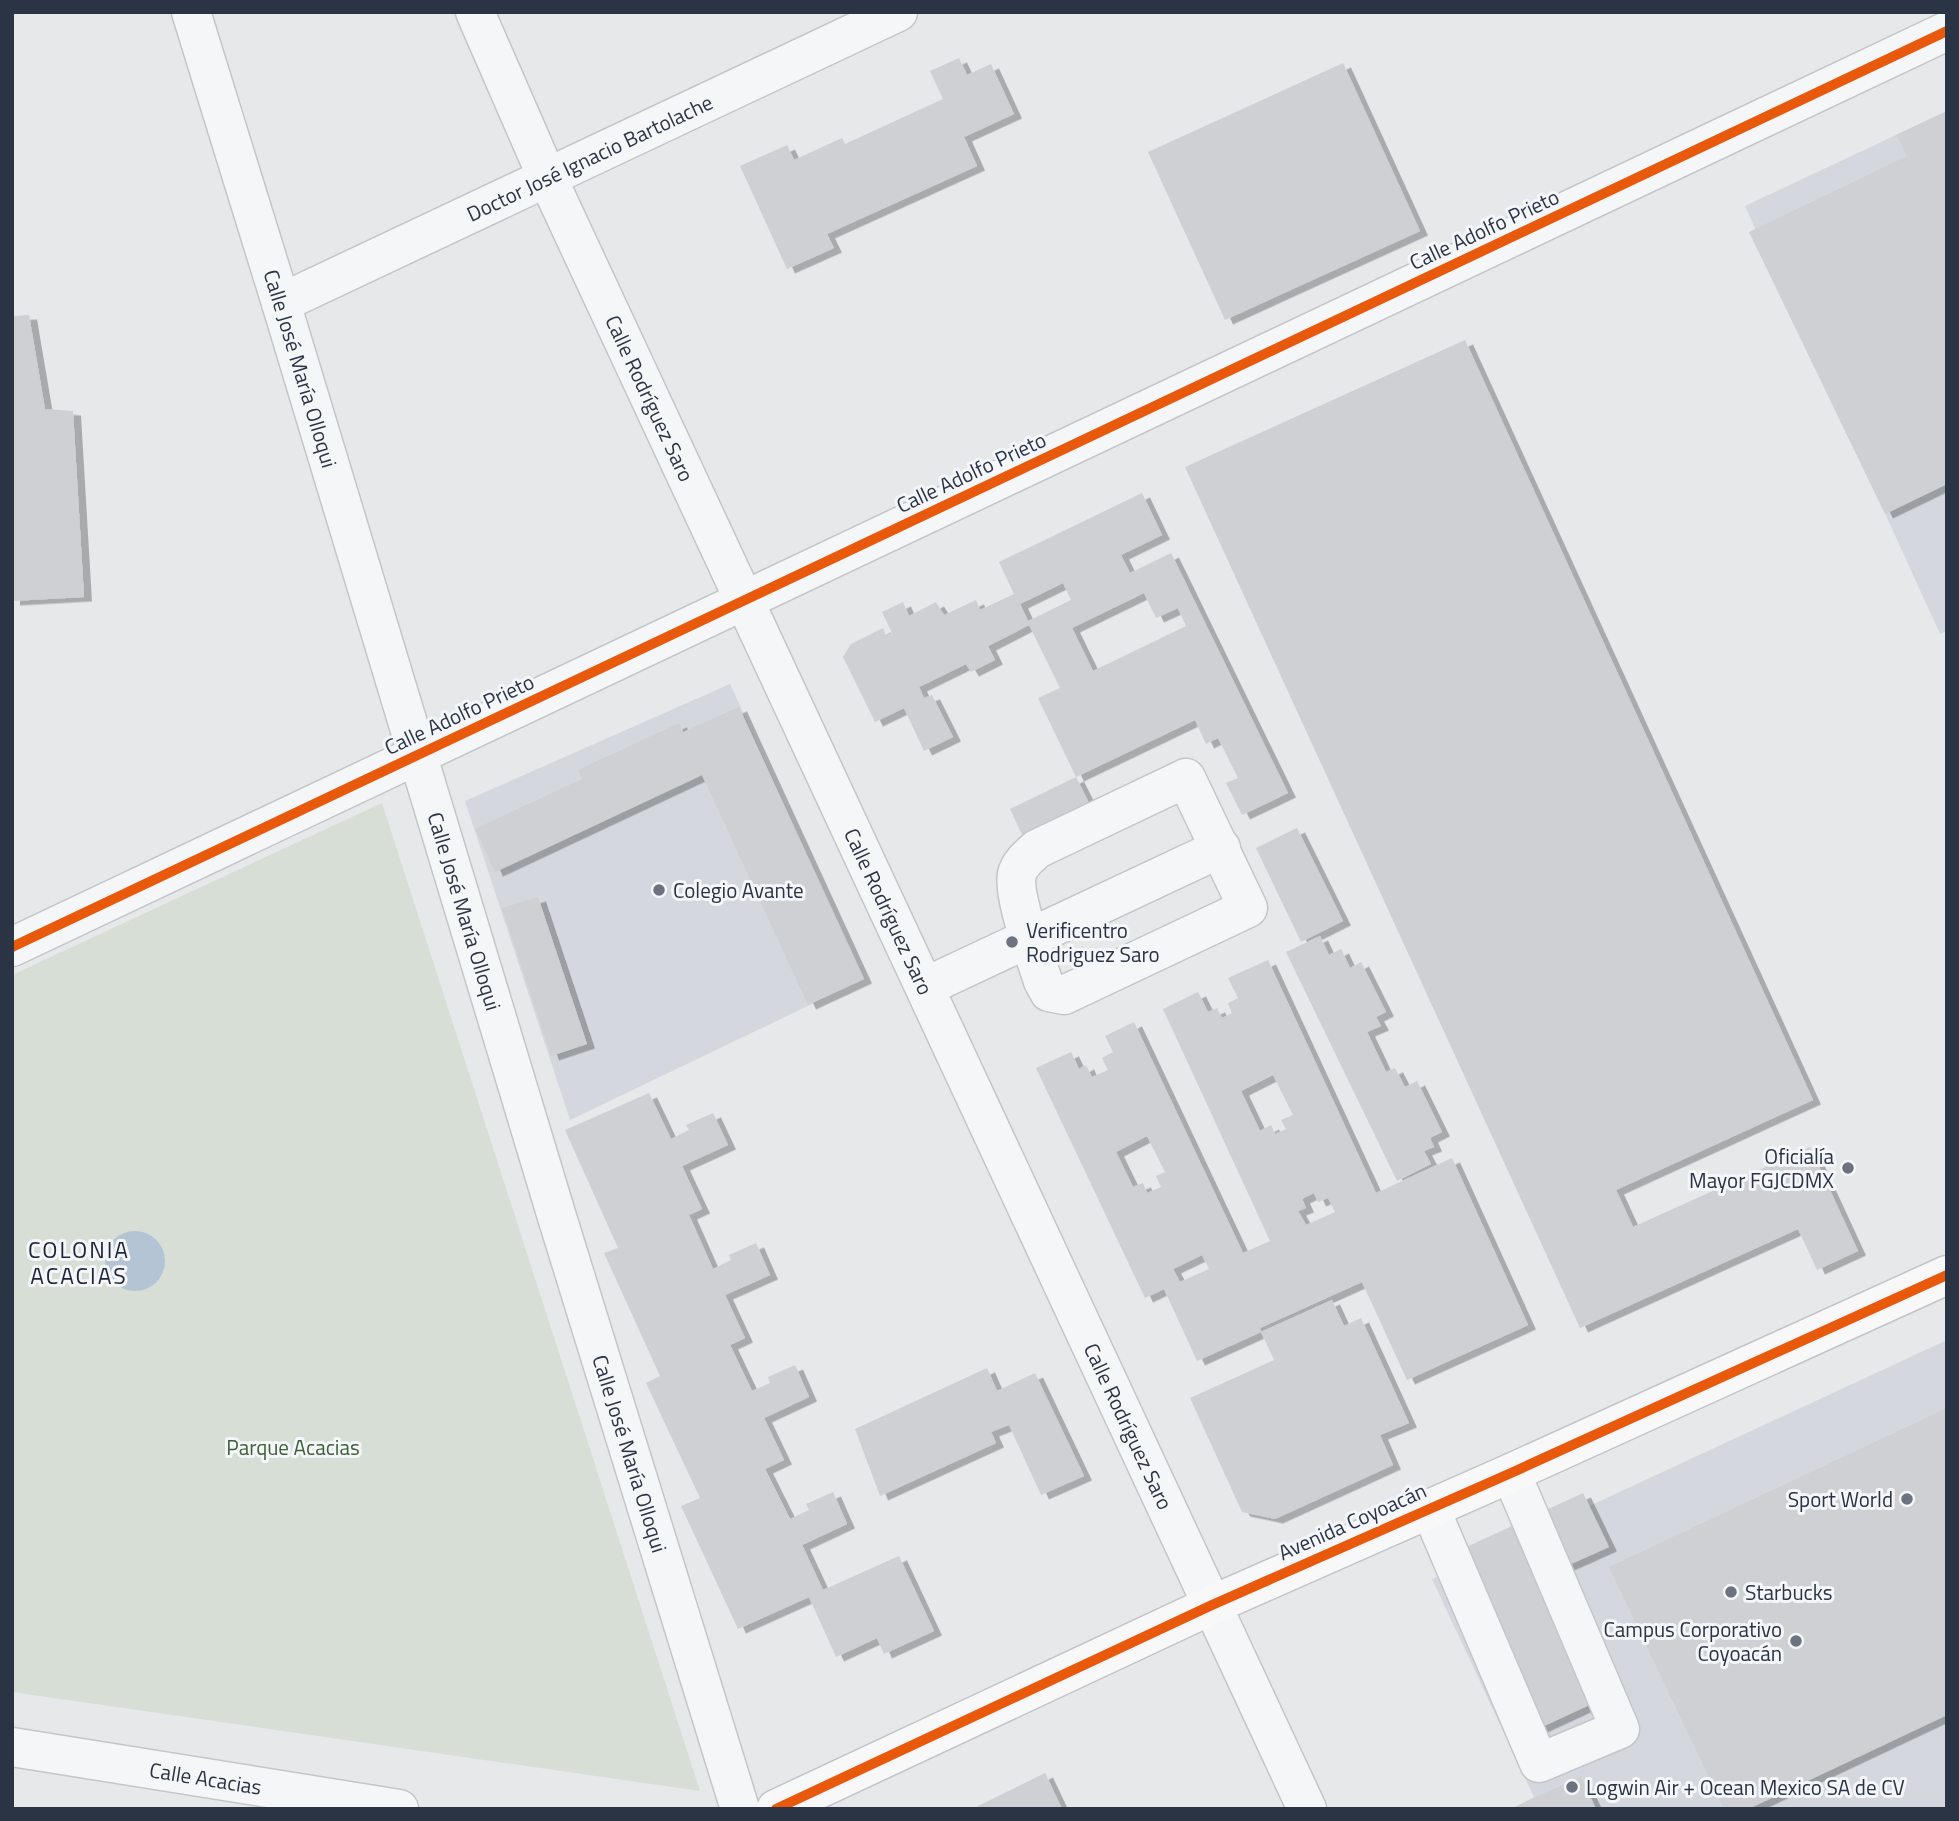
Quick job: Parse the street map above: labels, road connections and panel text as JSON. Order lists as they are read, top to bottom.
{
  "streets": {
    "main road": ["Avenida Coyoacán"],
    "street": [
      "Doctor José Ignacio Bartolache",
      "Calle Adolfo Prieto",
      "Calle José María Olloqui",
      "Calle Rodríguez Saro",
      "Calle Acacias"
    ]
  },
  "crossings": [
    ["Doctor José Ignacio Bartolache", "Calle José María Olloqui"],
    ["Doctor José Ignacio Bartolache", "Calle Rodríguez Saro"],
    ["Calle Adolfo Prieto", "Calle José María Olloqui"],
    ["Calle Adolfo Prieto", "Calle Rodríguez Saro"],
    ["Calle Rodríguez Saro", "Avenida Coyoacán"]
  ],
  "districts": ["COLONIA ACACIAS"],
  "parks": ["Parque Acacias"],
  "places": [
    "Colegio Avante",
    "Verificentro Rodriguez Saro",
    "Oficialía Mayor FGJCDMX",
    "Sport World",
    "Starbucks",
    "Campus Corporativo Coyoacán",
    "Logwin Air + Ocean Mexico SA de CV"
  ]
}
